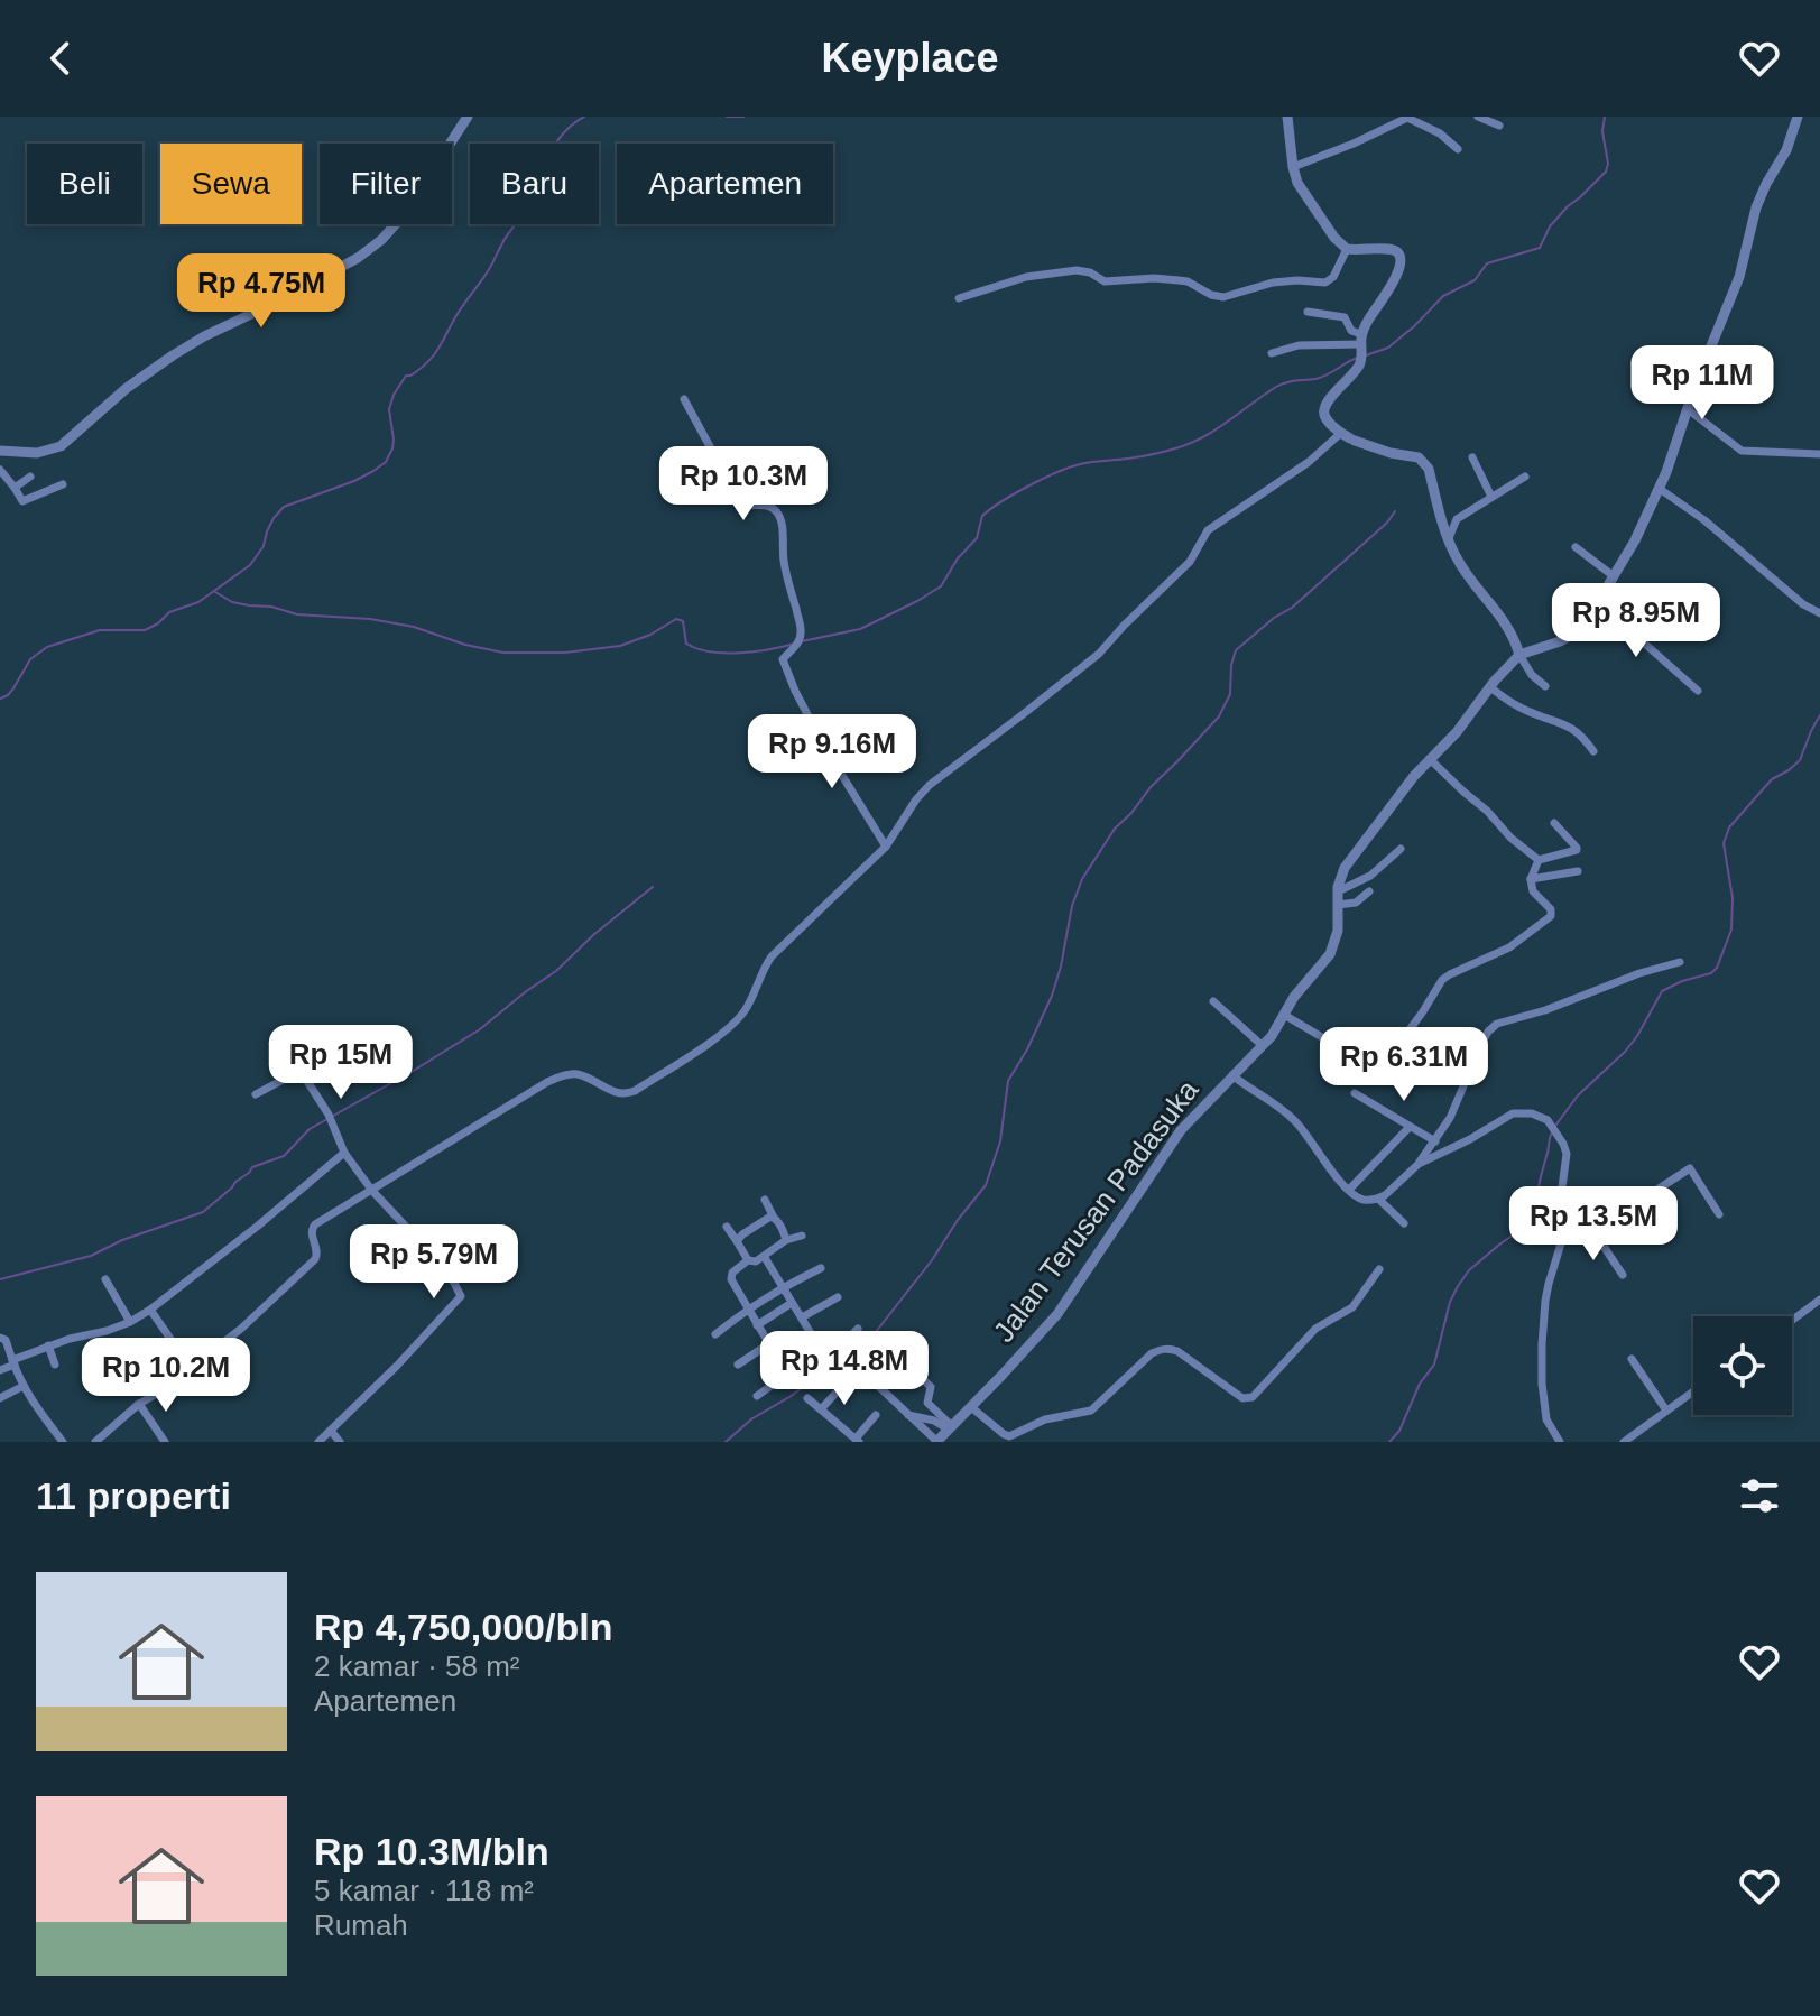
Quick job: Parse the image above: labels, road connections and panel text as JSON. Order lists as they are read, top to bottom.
{
  "streets": {
    "street": ["Jalan Terusan Padasuka"]
  },
  "page": {
    "header": "Keyplace",
    "chip": [
      "Beli",
      "Sewa",
      "Filter",
      "Baru",
      "Apartemen"
    ],
    "price": [
      "Rp 4.75M",
      "Rp 11M",
      "Rp 10.3M",
      "Rp 8.95M",
      "Rp 9.16M",
      "Rp 15M",
      "Rp 6.31M",
      "Rp 13.5M",
      "Rp 5.79M",
      "Rp 14.8M",
      "Rp 10.2M"
    ],
    "heading": "11 properti",
    "list": [
      {
        "name": "Rp 4,750,000/bln",
        "note": "2 kamar · 58 m² · Apartemen"
      },
      {
        "name": "Rp 10.3M/bln",
        "note": "5 kamar · 118 m² · Rumah"
      }
    ]
  }
}
